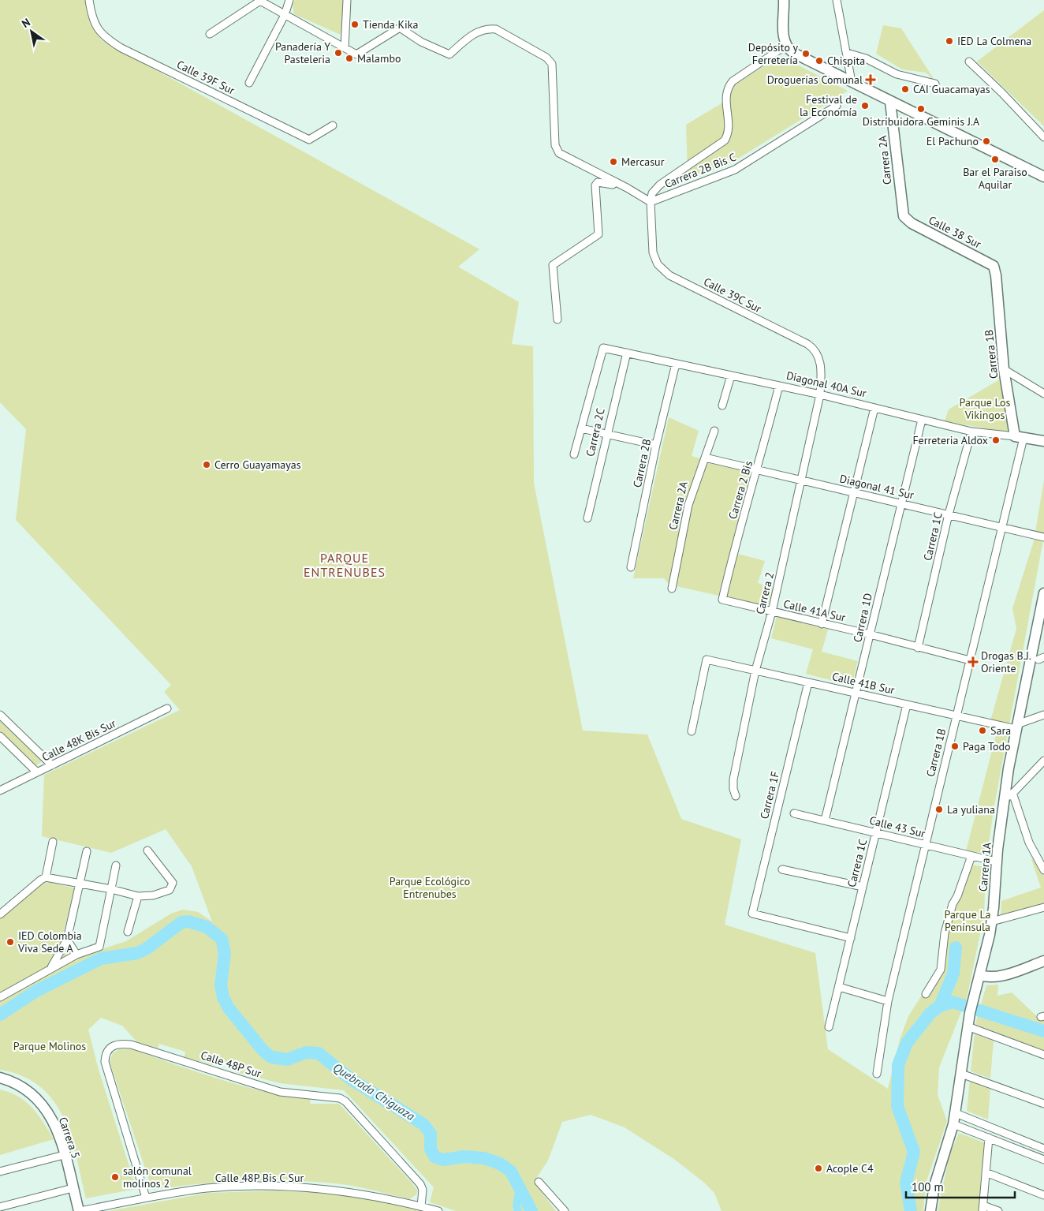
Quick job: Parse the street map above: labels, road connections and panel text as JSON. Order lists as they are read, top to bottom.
{
  "streets": {
    "main road": [
      "Carrera 2A",
      "Calle 38 Sur",
      "Carrera 1B",
      "Diagonal 40A Sur",
      "Carrera 1A",
      "Carrera 5"
    ],
    "street": [
      "Calle 39F Sur",
      "Carrera 2B Bis C",
      "Calle 39C Sur",
      "Carrera 2C",
      "Carrera 2B",
      "Diagonal 41 Sur",
      "Carrera 2 Bis",
      "Carrera 1C",
      "Carrera 2",
      "Calle 41A Sur",
      "Carrera 1D",
      "Calle 41B Sur",
      "Calle 48K Bis Sur",
      "Carrera 1F",
      "Calle 43 Sur",
      "Calle 48P Sur",
      "Calle 48P Bis C Sur"
    ]
  },
  "crossings": [
    ["Carrera 2A", "Calle 38 Sur"],
    ["Carrera 2A", "Diagonal 41 Sur"],
    ["Carrera 2B Bis C", "Calle 39C Sur"],
    ["Calle 38 Sur", "Carrera 1B"],
    ["Calle 39C Sur", "Diagonal 40A Sur"],
    ["Calle 39C Sur", "Carrera 2"],
    ["Carrera 1B", "Diagonal 40A Sur"],
    ["Carrera 1B", "Diagonal 41 Sur"],
    ["Carrera 1B", "Calle 41A Sur"],
    ["Carrera 1B", "Calle 41B Sur"],
    ["Carrera 1B", "Calle 43 Sur"],
    ["Diagonal 40A Sur", "Carrera 2C"],
    ["Diagonal 40A Sur", "Carrera 2B"],
    ["Diagonal 40A Sur", "Carrera 2 Bis"],
    ["Diagonal 40A Sur", "Carrera 1C"],
    ["Diagonal 40A Sur", "Carrera 2"],
    ["Diagonal 40A Sur", "Carrera 1D"],
    ["Diagonal 41 Sur", "Carrera 2 Bis"],
    ["Diagonal 41 Sur", "Carrera 1C"],
    ["Diagonal 41 Sur", "Carrera 2"],
    ["Diagonal 41 Sur", "Carrera 1D"],
    ["Carrera 2 Bis", "Calle 41A Sur"],
    ["Carrera 1C", "Calle 41A Sur"],
    ["Carrera 1C", "Calle 41B Sur"],
    ["Carrera 1C", "Carrera 1F"],
    ["Carrera 1C", "Calle 43 Sur"],
    ["Carrera 2", "Calle 41A Sur"],
    ["Carrera 2", "Calle 41B Sur"],
    ["Calle 41A Sur", "Carrera 1D"],
    ["Carrera 1D", "Calle 41B Sur"],
    ["Carrera 1D", "Calle 43 Sur"],
    ["Calle 41B Sur", "Carrera 1F"],
    ["Calle 41B Sur", "Carrera 1A"],
    ["Calle 43 Sur", "Carrera 1A"],
    ["Calle 48P Sur", "Calle 48P Bis C Sur"],
    ["Carrera 5", "Calle 48P Bis C Sur"]
  ],
  "districts": ["PARQUE ENTRENUBES"],
  "water": ["Quebrada Chiguaza"],
  "parks": [
    "Parque Los Vikingos",
    "Parque Ecológico Entrenubes",
    "Parque La Península",
    "Parque Molinos"
  ],
  "places": {
    "other": [
      "Tienda Kika",
      "IED La Colmena",
      "Panadería Y Pasteleria",
      "Depósito y Ferretería",
      "Malambo",
      "Chispita",
      "CAI Guacamayas",
      "Festival de la Economía",
      "Distribuidora Geminis J.A",
      "El Pachuno",
      "Bar el Paraiso Aquilar",
      "Mercasur",
      "Ferreteria Aldox",
      "Cerro Guayamayas",
      "Sara",
      "Paga Todo",
      "La yuliana",
      "IED Colombia Viva Sede A",
      "Acople C4",
      "salón comunal molinos 2"
    ],
    "health": ["Droguerías Comunal", "Drogas B.J. Oriente"]
  },
  "scale_bar": "100 m",
  "north": "top left"
}
